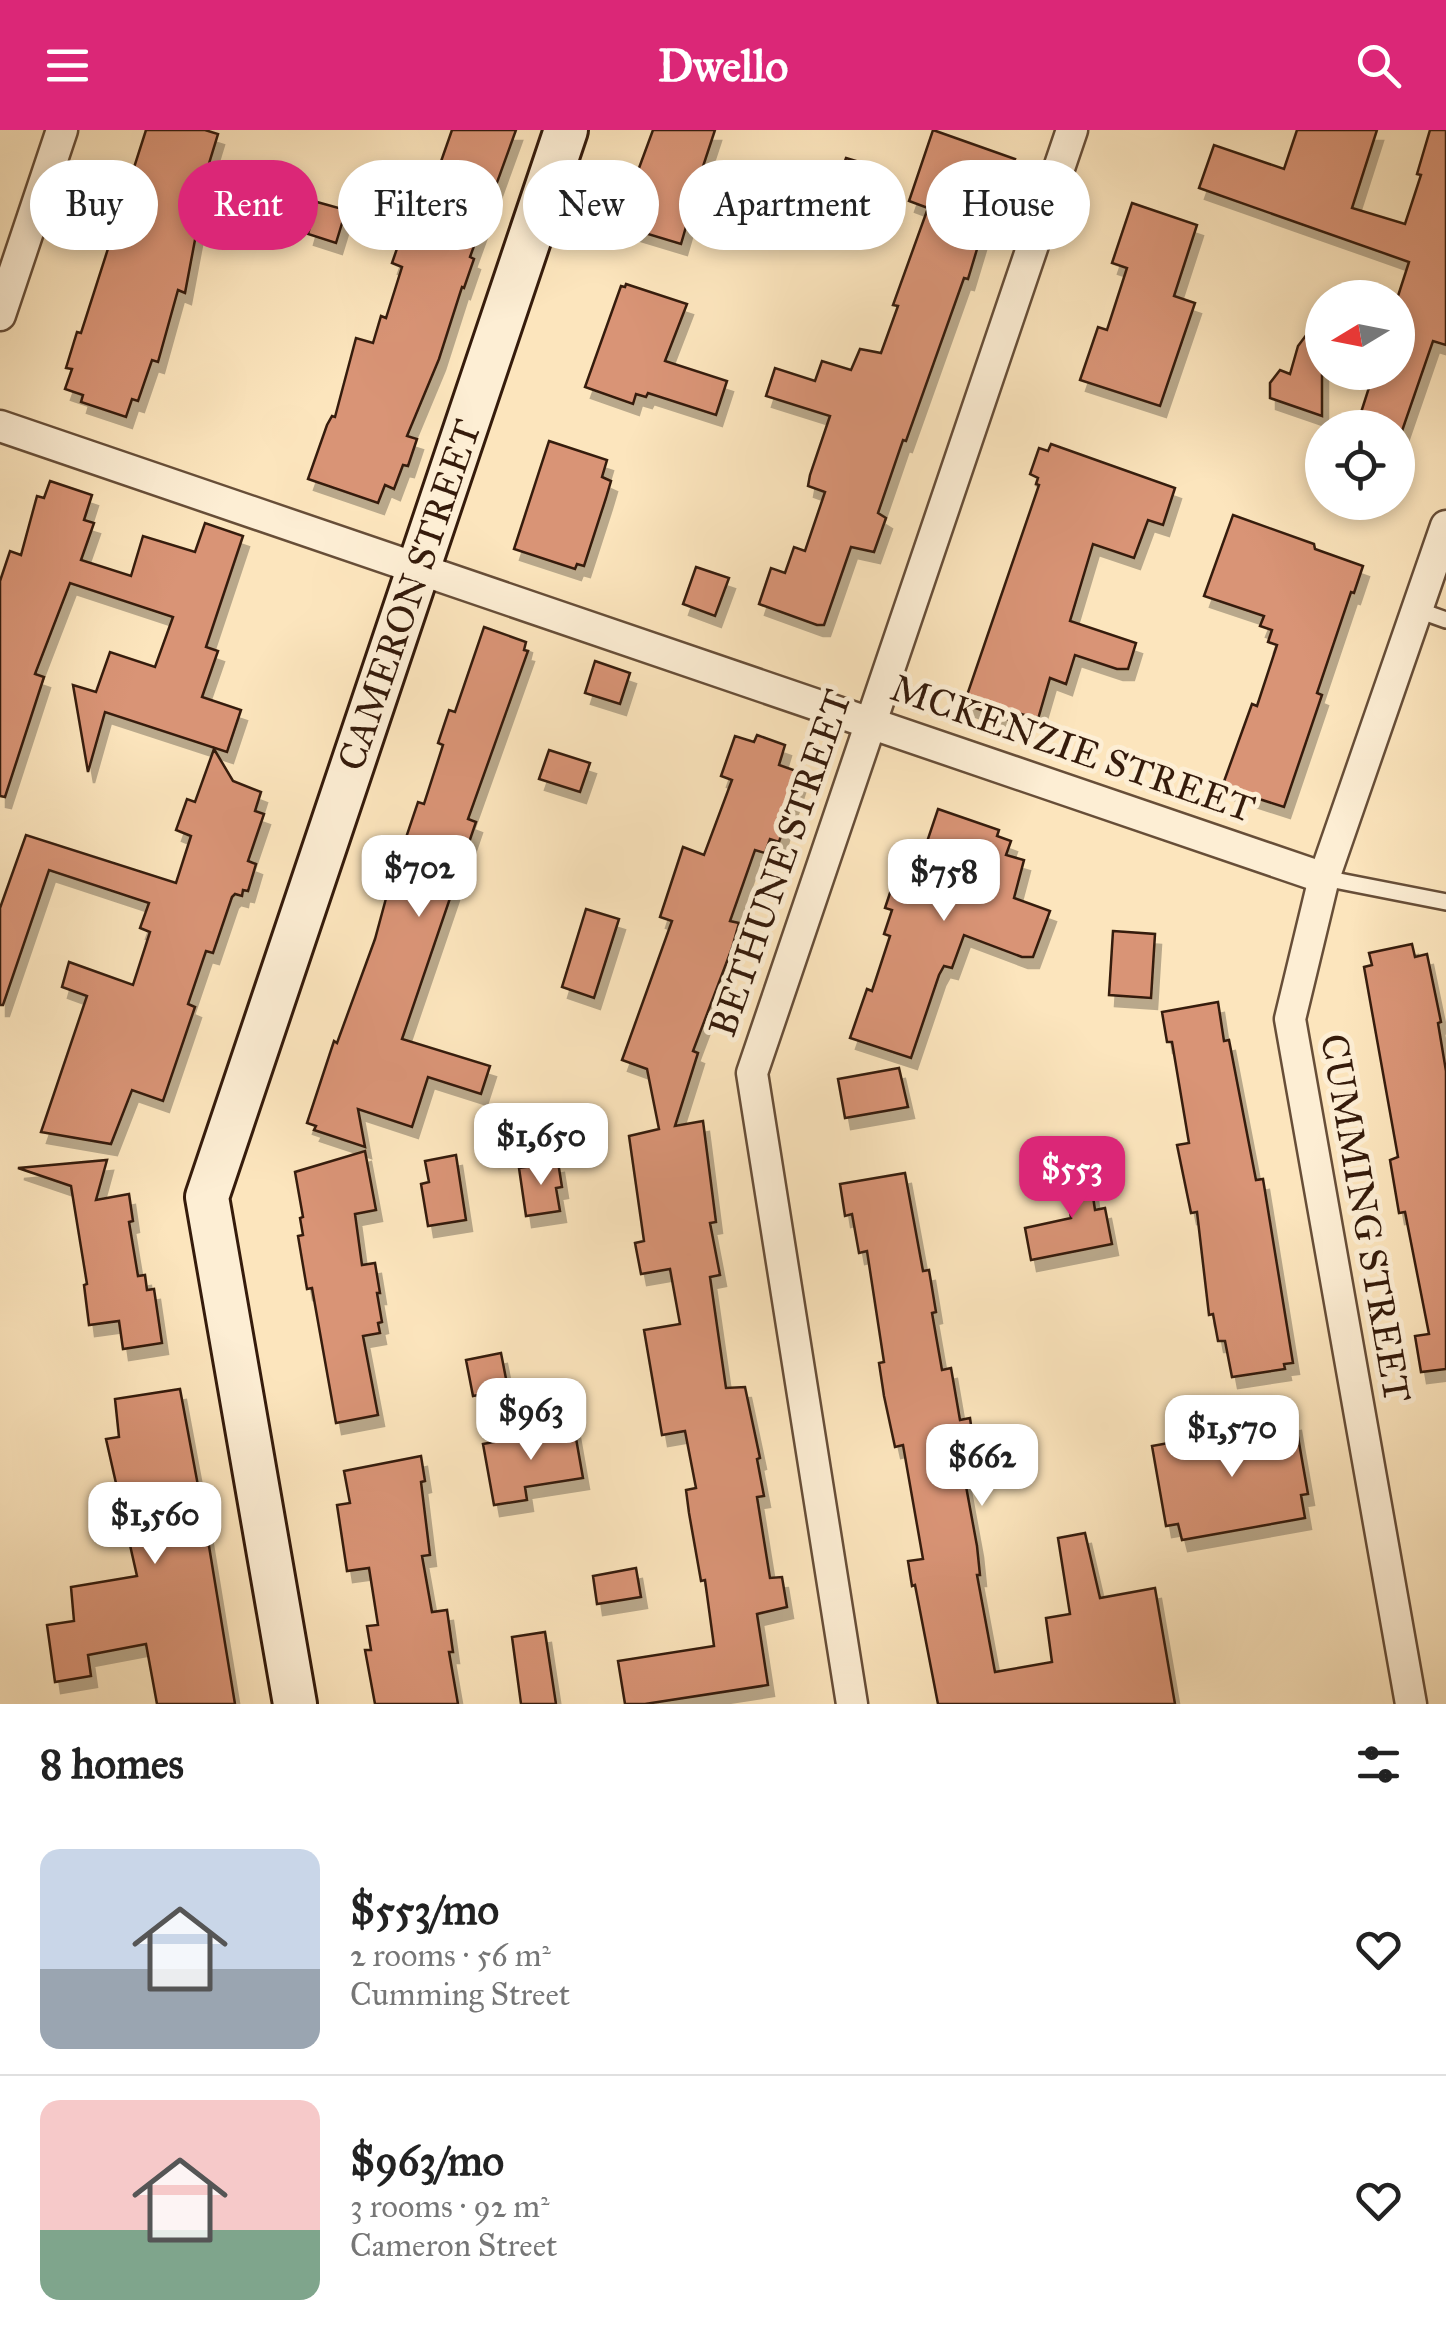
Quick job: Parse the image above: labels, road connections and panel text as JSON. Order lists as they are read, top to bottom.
{
  "streets": {
    "street": [
      "CAMERON STREET",
      "MCKENZIE STREET",
      "BETHUNE STREET",
      "CUMMING STREET"
    ]
  },
  "crossings": [
    ["CAMERON STREET", "MCKENZIE STREET"],
    ["MCKENZIE STREET", "BETHUNE STREET"],
    ["MCKENZIE STREET", "CUMMING STREET"]
  ],
  "north": "left",
  "page": {
    "header": "Dwello",
    "chip": [
      "Buy",
      "Rent",
      "Filters",
      "New",
      "Apartment",
      "House"
    ],
    "price": [
      "$702",
      "$758",
      "$1,650",
      "$553",
      "$963",
      "$1,570",
      "$662",
      "$1,560"
    ],
    "heading": "8 homes",
    "list": [
      {
        "name": "$553/mo",
        "note": "2 rooms · 56 m² · Cumming Street"
      },
      {
        "name": "$963/mo",
        "note": "3 rooms · 92 m² · Cameron Street"
      }
    ]
  }
}
